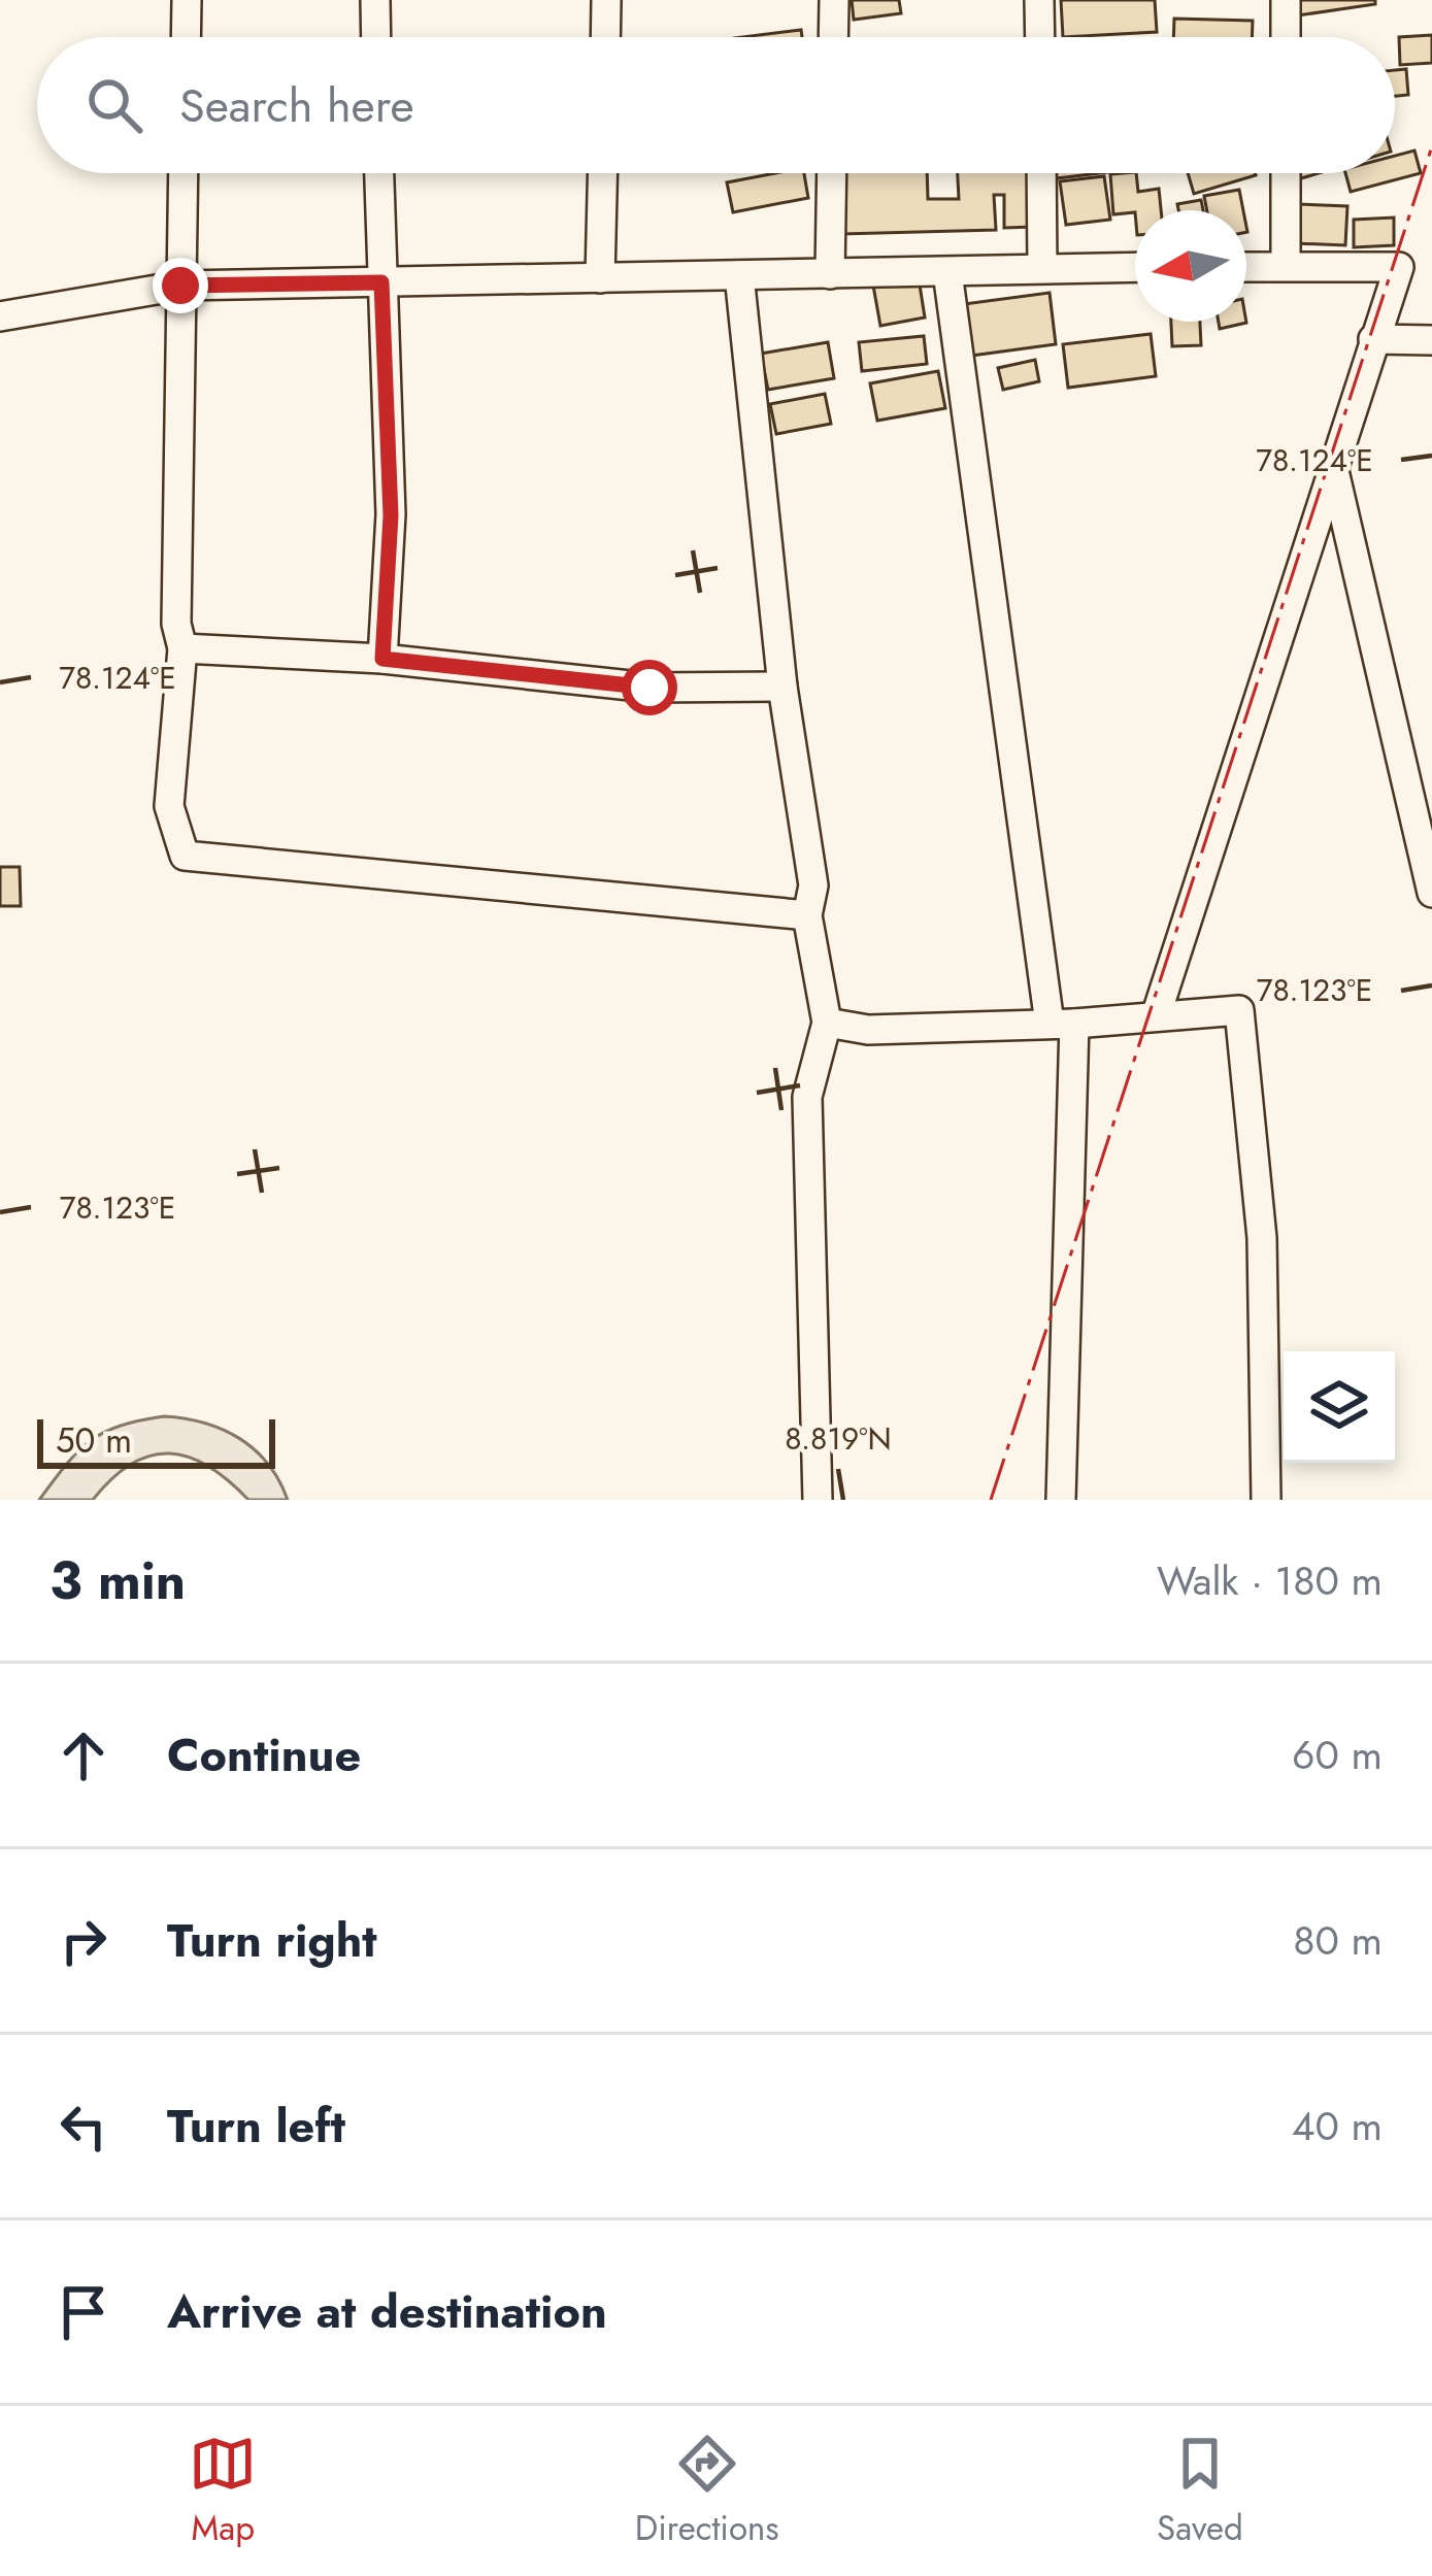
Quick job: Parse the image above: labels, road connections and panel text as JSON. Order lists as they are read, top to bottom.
{
  "scale_bar": "50 m",
  "north": "left",
  "page": {
    "search": "Search here",
    "scale": "50 m",
    "heading": ["3 min", "Walk · 180 m"],
    "list": [
      ["Continue", "60 m"],
      ["Turn right", "80 m"],
      ["Turn left", "40 m"],
      "Arrive at destination"
    ],
    "nav": ["Map", "Directions", "Saved"]
  },
  "coordinates": ["78.124°E", "78.123°E", "8.819°N"]
}
